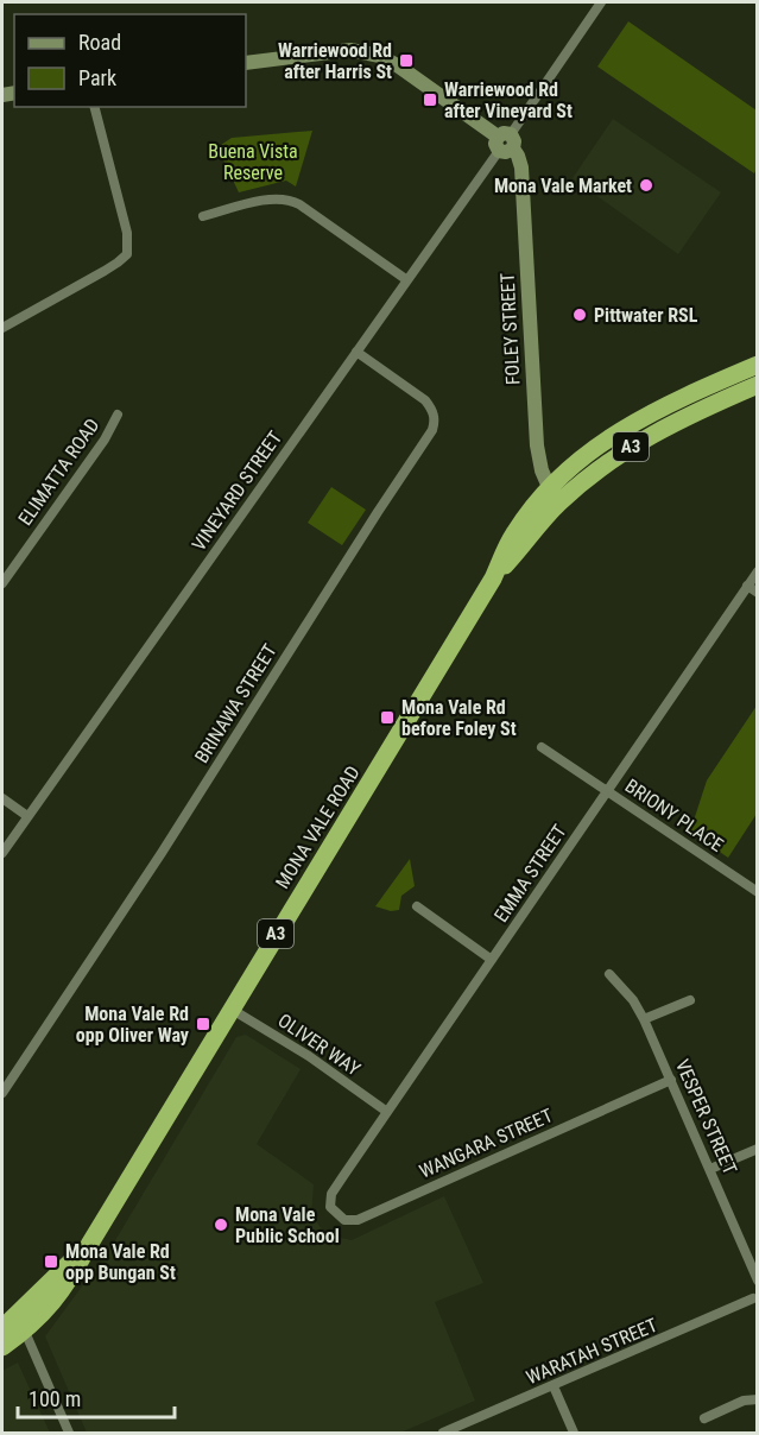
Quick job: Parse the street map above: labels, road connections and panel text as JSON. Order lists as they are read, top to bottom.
{
  "streets": {
    "highway": ["A3", "MONA VALE ROAD"],
    "street": [
      "FOLEY STREET",
      "ELIMATTA ROAD",
      "VINEYARD STREET",
      "BRINAWA STREET",
      "BRIONY PLACE",
      "EMMA STREET",
      "OLIVER WAY",
      "VESPER STREET",
      "WANGARA STREET",
      "WARATAH STREET"
    ]
  },
  "crossings": [
    ["FOLEY STREET", "VINEYARD STREET"],
    ["FOLEY STREET", "MONA VALE ROAD"],
    ["VINEYARD STREET", "BRINAWA STREET"],
    ["BRIONY PLACE", "EMMA STREET"],
    ["MONA VALE ROAD", "OLIVER WAY"],
    ["EMMA STREET", "OLIVER WAY"],
    ["EMMA STREET", "WANGARA STREET"],
    ["VESPER STREET", "WANGARA STREET"]
  ],
  "parks": ["Buena Vista Reserve"],
  "places": {
    "transit": [
      "Warriewood Rd after Harris St",
      "Warriewood Rd after Vineyard St",
      "Mona Vale Rd before Foley St",
      "Mona Vale Rd opp Oliver Way",
      "Mona Vale Rd opp Bungan St"
    ],
    "other": ["Mona Vale Market", "Pittwater RSL", "Mona Vale Public School"]
  },
  "legend": ["Road", "Park"],
  "scale_bar": "100 m"
}
